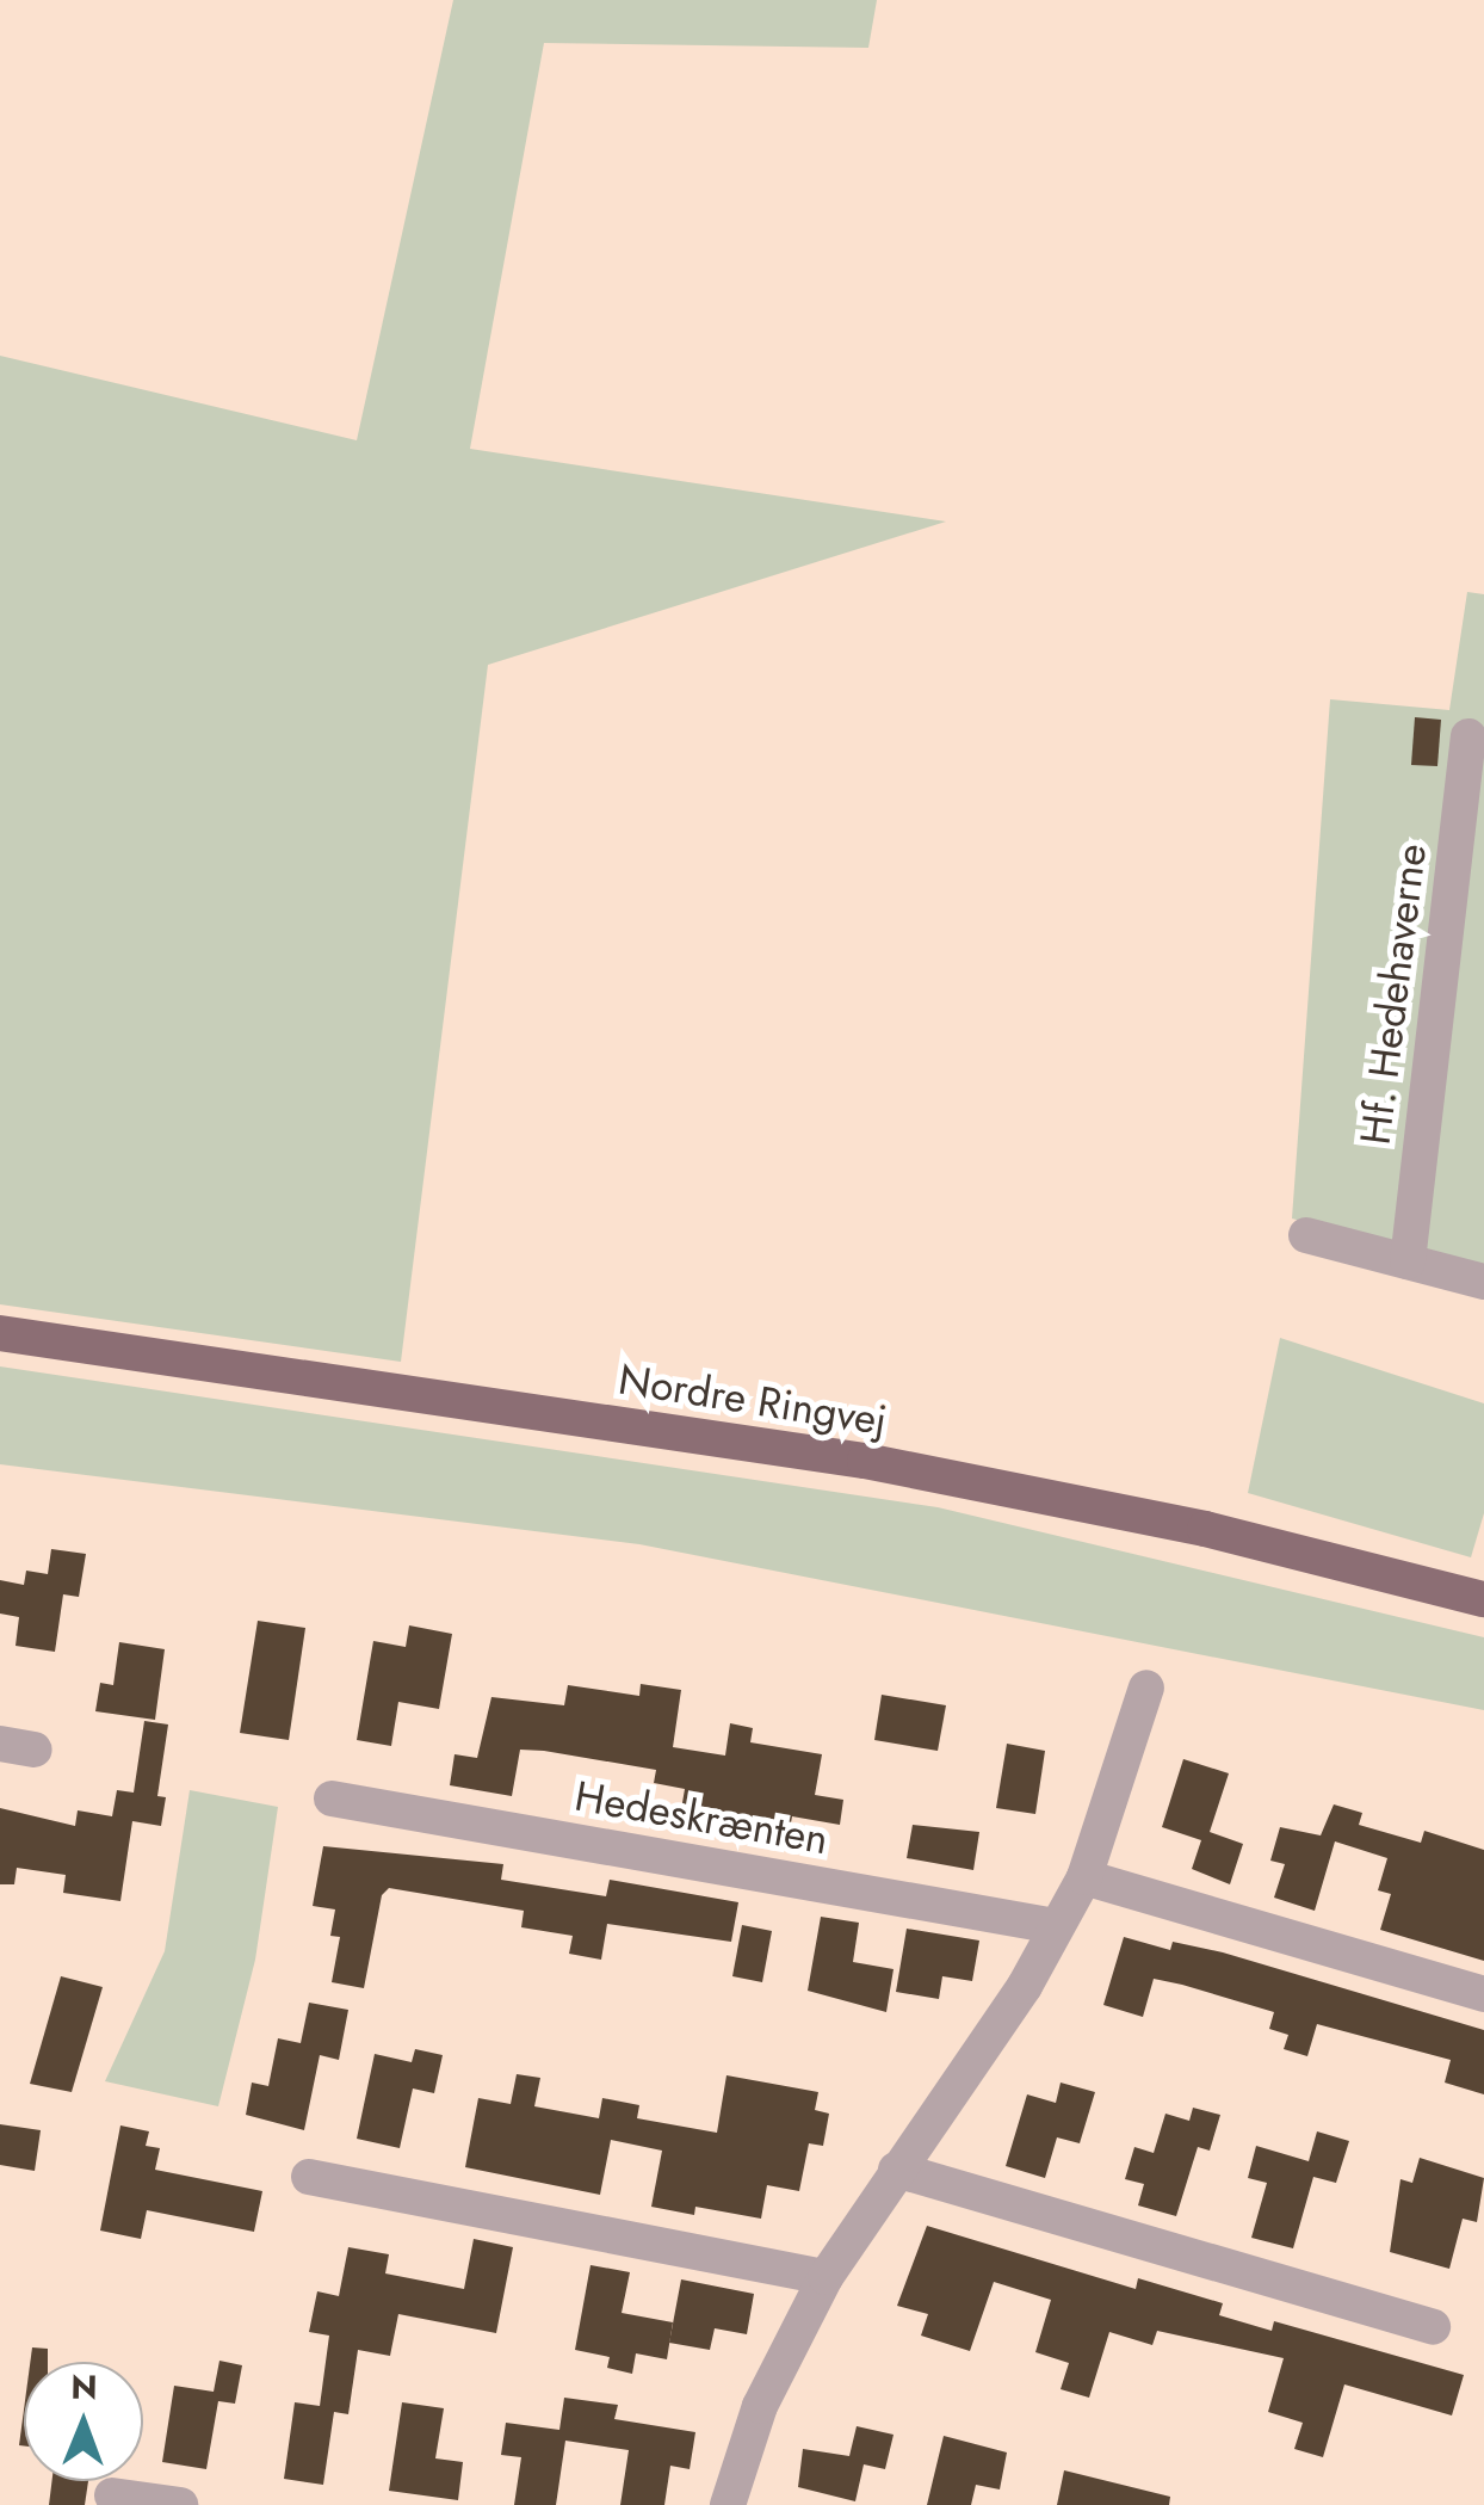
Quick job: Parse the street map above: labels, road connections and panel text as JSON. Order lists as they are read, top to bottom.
{
  "streets": {
    "main road": ["Nordre Ringvej"],
    "street": ["Hf. Hedehaverne", "Hedeskrænten"]
  },
  "north": "top"
}
